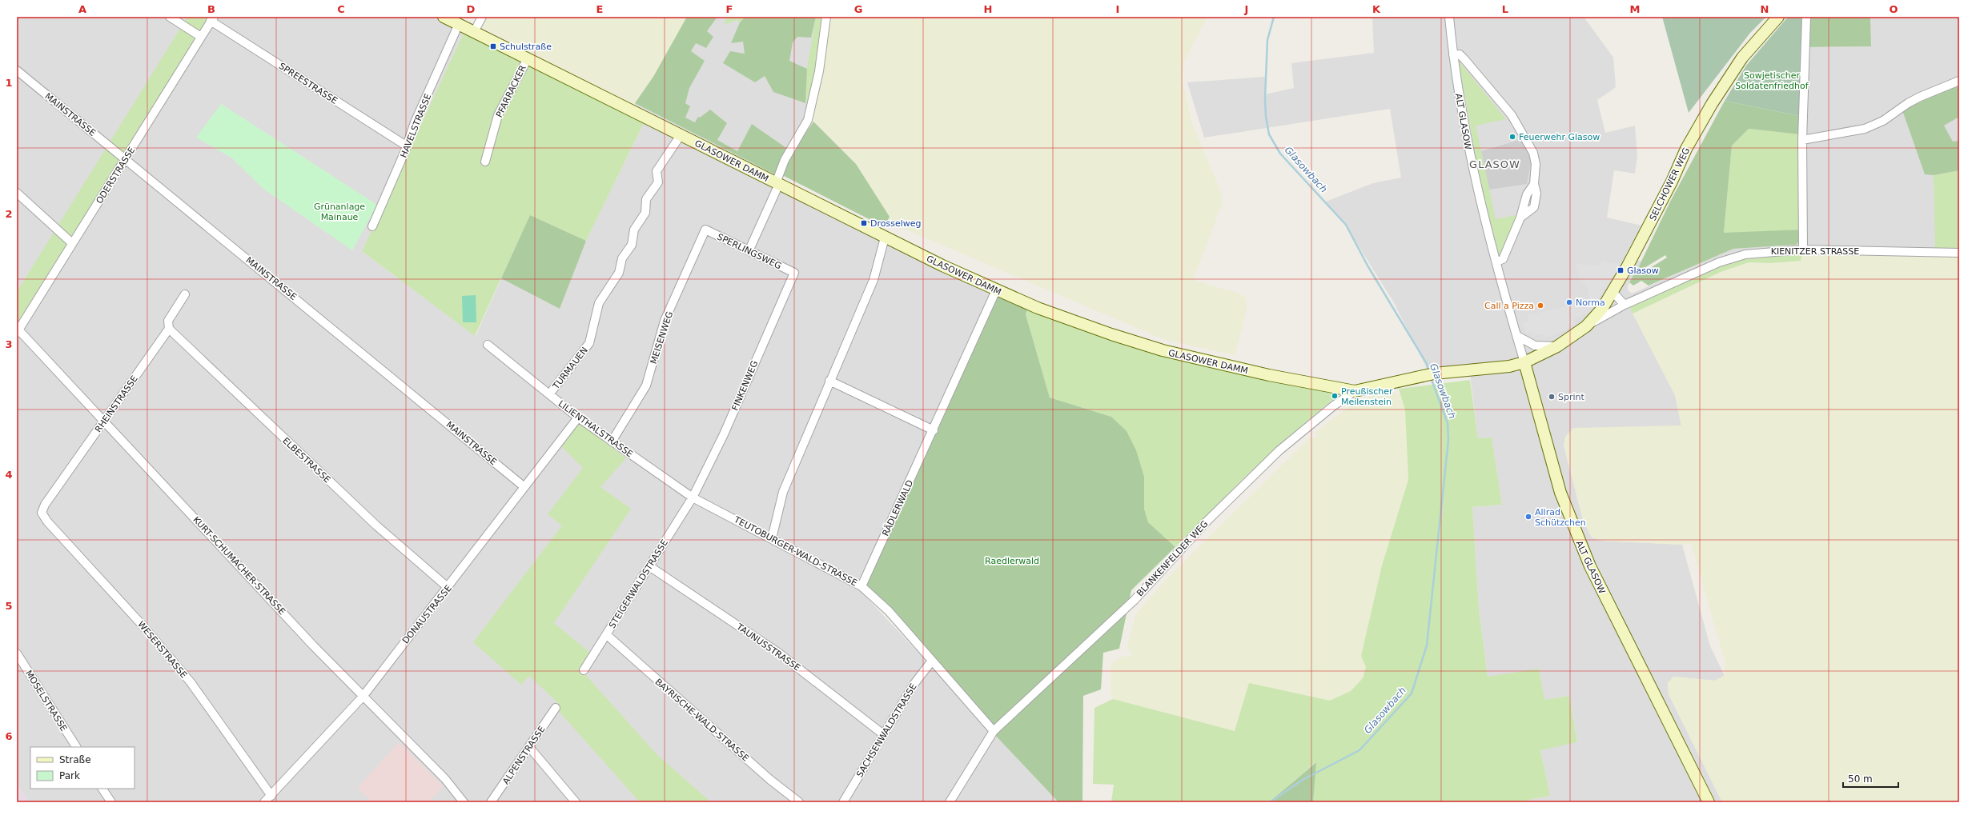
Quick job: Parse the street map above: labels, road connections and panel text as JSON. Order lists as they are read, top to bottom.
{
  "streets": {
    "street": [
      "SPREESTRASSE",
      "PFARRACKER",
      "MAINSTRASSE",
      "ALT GLASOW",
      "HAVELSTRASSE",
      "GLASOWER DAMM",
      "ODERSTRASSE",
      "SELCHOWER WEG",
      "SPERLINGSWEG",
      "KIENITZER STRASSE",
      "MEISENWEG",
      "TURMAUEN",
      "FINKENWEG",
      "RHEINSTRASSE",
      "LILIENTHALSTRASSE",
      "ELBESTRASSE",
      "RÄDLERWALD",
      "TEUTOBURGER-WALD-STRASSE",
      "BLANKENFELDER WEG",
      "KURT-SCHUMACHER-STRASSE",
      "STEIGERWALDSTRASSE",
      "DONAUSTRASSE",
      "TAUNUSSTRASSE",
      "WESERSTRASSE",
      "MOSELSTRASSE",
      "BAYRISCHE-WALD-STRASSE",
      "SACHSENWALDSTRASSE",
      "ALPENSTRASSE"
    ]
  },
  "crossings": [
    ["SPREESTRASSE", "HAVELSTRASSE"],
    ["SPREESTRASSE", "ODERSTRASSE"],
    ["PFARRACKER", "GLASOWER DAMM"],
    ["MAINSTRASSE", "ODERSTRASSE"],
    ["MAINSTRASSE", "DONAUSTRASSE"],
    ["ALT GLASOW", "GLASOWER DAMM"],
    ["ALT GLASOW", "SELCHOWER WEG"],
    ["HAVELSTRASSE", "GLASOWER DAMM"],
    ["GLASOWER DAMM", "SELCHOWER WEG"],
    ["GLASOWER DAMM", "TURMAUEN"],
    ["GLASOWER DAMM", "RÄDLERWALD"],
    ["GLASOWER DAMM", "BLANKENFELDER WEG"],
    ["ODERSTRASSE", "KURT-SCHUMACHER-STRASSE"],
    ["SELCHOWER WEG", "KIENITZER STRASSE"],
    ["SPERLINGSWEG", "MEISENWEG"],
    ["SPERLINGSWEG", "FINKENWEG"],
    ["MEISENWEG", "LILIENTHALSTRASSE"],
    ["TURMAUEN", "LILIENTHALSTRASSE"],
    ["FINKENWEG", "LILIENTHALSTRASSE"],
    ["FINKENWEG", "TEUTOBURGER-WALD-STRASSE"],
    ["FINKENWEG", "STEIGERWALDSTRASSE"],
    ["RHEINSTRASSE", "ELBESTRASSE"],
    ["RHEINSTRASSE", "KURT-SCHUMACHER-STRASSE"],
    ["RHEINSTRASSE", "WESERSTRASSE"],
    ["LILIENTHALSTRASSE", "TEUTOBURGER-WALD-STRASSE"],
    ["LILIENTHALSTRASSE", "STEIGERWALDSTRASSE"],
    ["LILIENTHALSTRASSE", "DONAUSTRASSE"],
    ["ELBESTRASSE", "DONAUSTRASSE"],
    ["RÄDLERWALD", "TEUTOBURGER-WALD-STRASSE"],
    ["TEUTOBURGER-WALD-STRASSE", "BLANKENFELDER WEG"],
    ["TEUTOBURGER-WALD-STRASSE", "STEIGERWALDSTRASSE"],
    ["TEUTOBURGER-WALD-STRASSE", "SACHSENWALDSTRASSE"],
    ["KURT-SCHUMACHER-STRASSE", "DONAUSTRASSE"],
    ["STEIGERWALDSTRASSE", "TAUNUSSTRASSE"],
    ["STEIGERWALDSTRASSE", "BAYRISCHE-WALD-STRASSE"],
    ["DONAUSTRASSE", "WESERSTRASSE"],
    ["TAUNUSSTRASSE", "SACHSENWALDSTRASSE"]
  ],
  "districts": ["GLASOW"],
  "water": ["Glasowbach"],
  "parks": ["Sowjetischer Soldatenfriedhof", "Grünanlage Mainaue", "Raedlerwald"],
  "places": {
    "transit": ["Schulstraße", "Drosselweg", "Glasow"],
    "other": [
      "Feuerwehr Glasow",
      "Norma",
      "Call a Pizza",
      "Preußischer Meilenstein",
      "Sprint",
      "Allrad Schützchen"
    ]
  },
  "legend": ["Straße", "Park"],
  "scale_bar": "50 m",
  "grid": {
    "columns": [
      "A",
      "B",
      "C",
      "D",
      "E",
      "F",
      "G",
      "H",
      "I",
      "J",
      "K",
      "L",
      "M",
      "N",
      "O"
    ],
    "rows": [
      "1",
      "2",
      "3",
      "4",
      "5",
      "6"
    ]
  }
}
